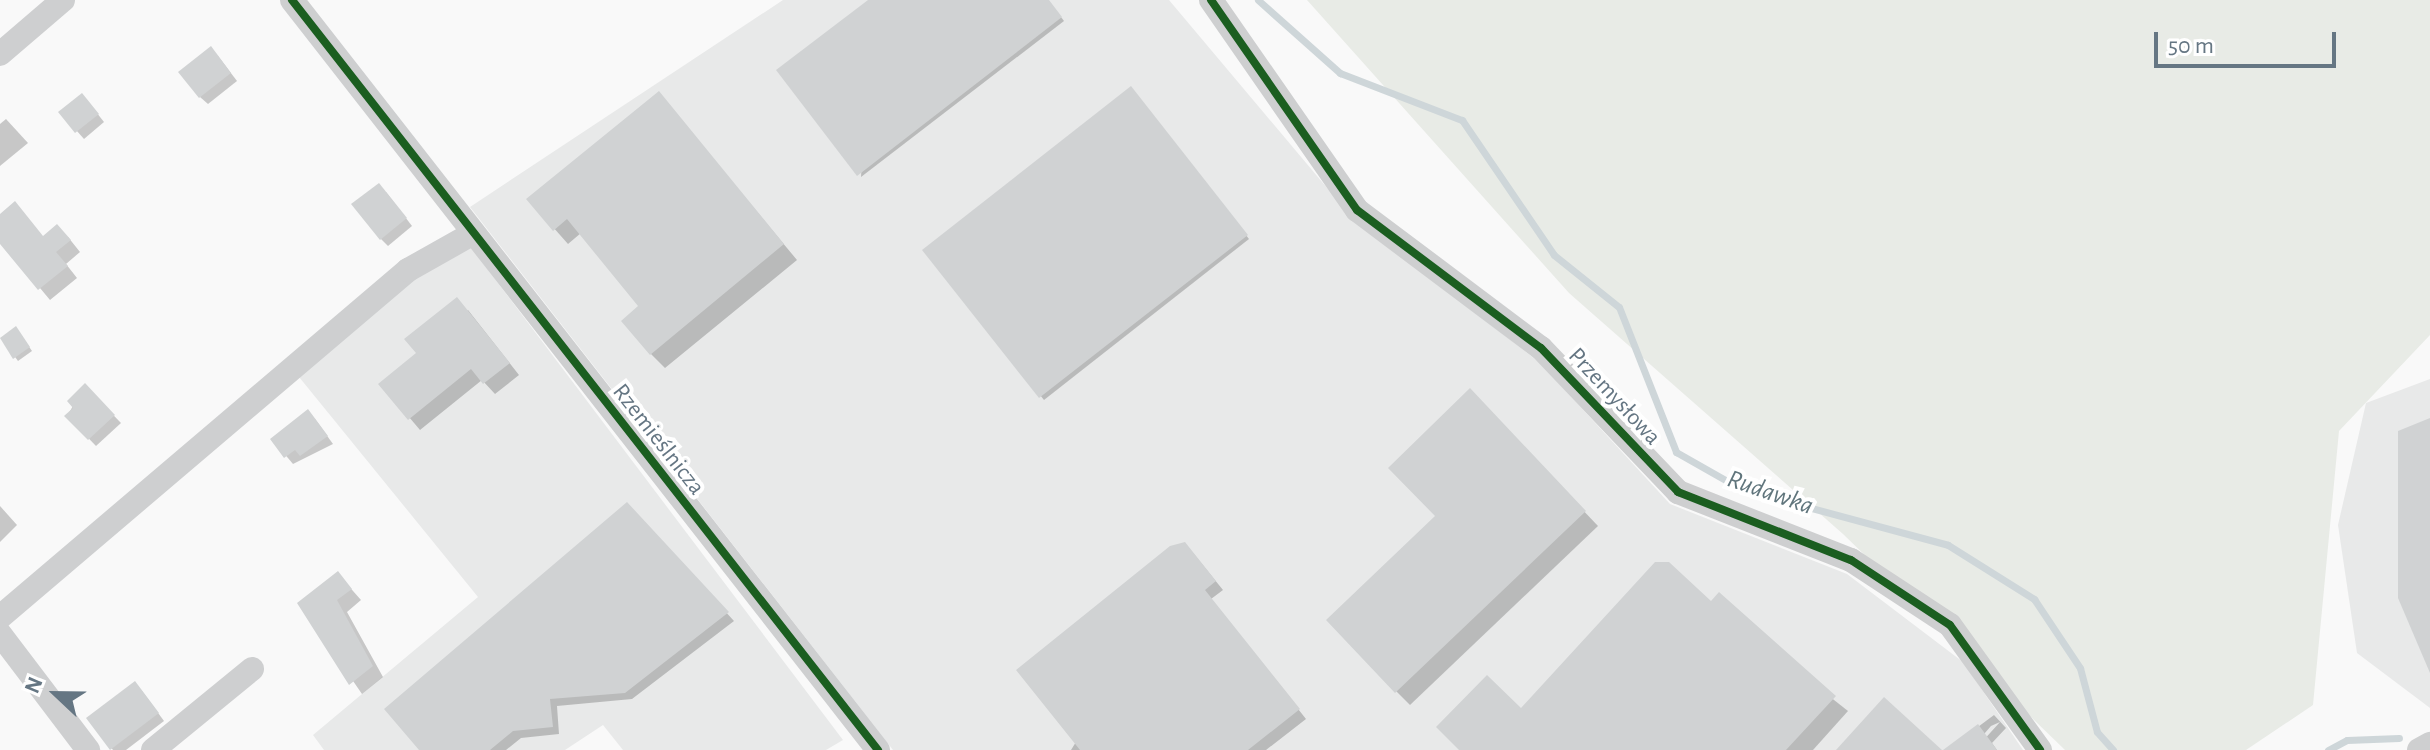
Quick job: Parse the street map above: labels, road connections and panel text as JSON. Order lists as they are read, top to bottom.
{
  "streets": {
    "street": ["Przemysłowa", "Rzemieślnicza"]
  },
  "water": ["Rudawka"],
  "scale_bar": "50 m",
  "north": "left"
}
